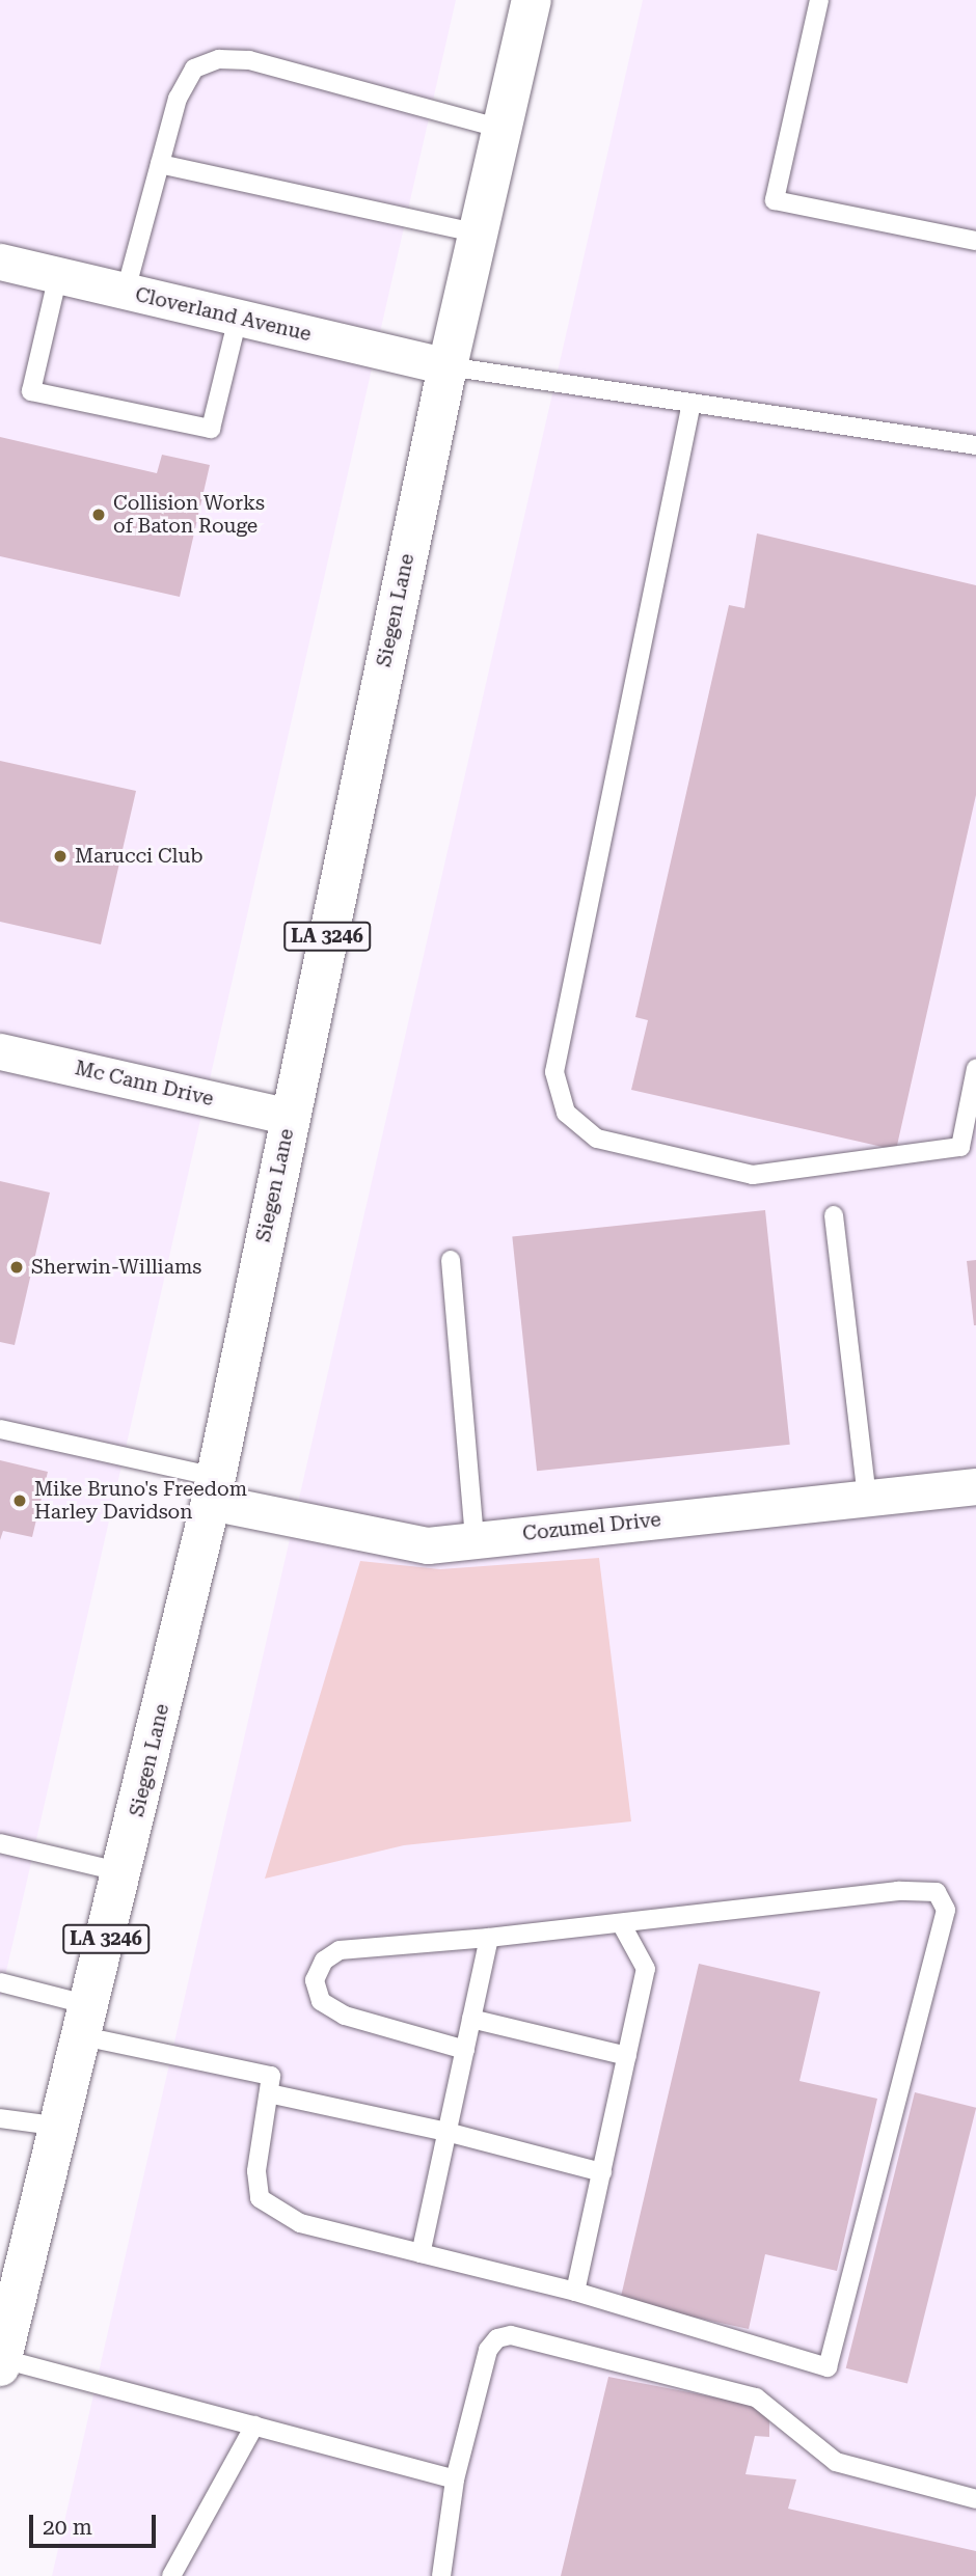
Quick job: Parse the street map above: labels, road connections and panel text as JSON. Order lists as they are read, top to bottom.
{
  "streets": {
    "main road": ["Siegen Lane", "LA 3246"],
    "street": ["Cloverland Avenue", "Mc Cann Drive", "Cozumel Drive"]
  },
  "crossings": [
    ["Cloverland Avenue", "Siegen Lane"],
    ["Siegen Lane", "Mc Cann Drive"],
    ["Siegen Lane", "Cozumel Drive"]
  ],
  "places": [
    "Collision Works of Baton Rouge",
    "Marucci Club",
    "Sherwin-Williams",
    "Mike Bruno's Freedom Harley Davidson"
  ],
  "scale_bar": "20 m"
}
